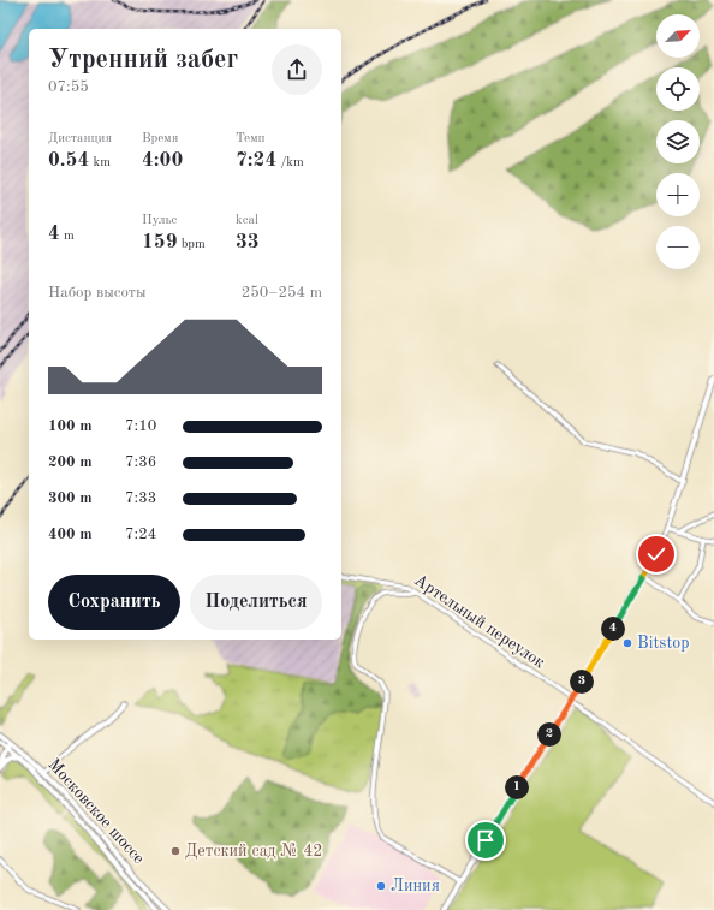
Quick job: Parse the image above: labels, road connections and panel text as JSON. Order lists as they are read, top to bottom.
{
  "streets": {
    "main road": ["Московское шоссе"],
    "street": ["Артельный переулок"]
  },
  "places": ["Bitstop", "Детский сад № 42", "Линия"],
  "north": "top right",
  "page": {
    "map_buttons": ["+", "−"],
    "heading": ["Утренний забег", "07:55"],
    "stats": [
      ["Дистанция", "0.54 km"],
      ["Время", "4:00"],
      ["Темп", "7:24 /km"],
      ["4 m"],
      ["Пульс", "159 bpm"],
      ["kcal", "33"]
    ],
    "chart": ["Набор высоты", "250–254 m"],
    "list": [
      {
        "name": "100 m",
        "note": "7:10"
      },
      {
        "name": "200 m",
        "note": "7:36"
      },
      {
        "name": "300 m",
        "note": "7:33"
      },
      {
        "name": "400 m",
        "note": "7:24"
      }
    ],
    "buttons": ["Сохранить", "Поделиться"],
    "pins": [
      "4",
      "3",
      "2",
      "1"
    ]
  }
}
